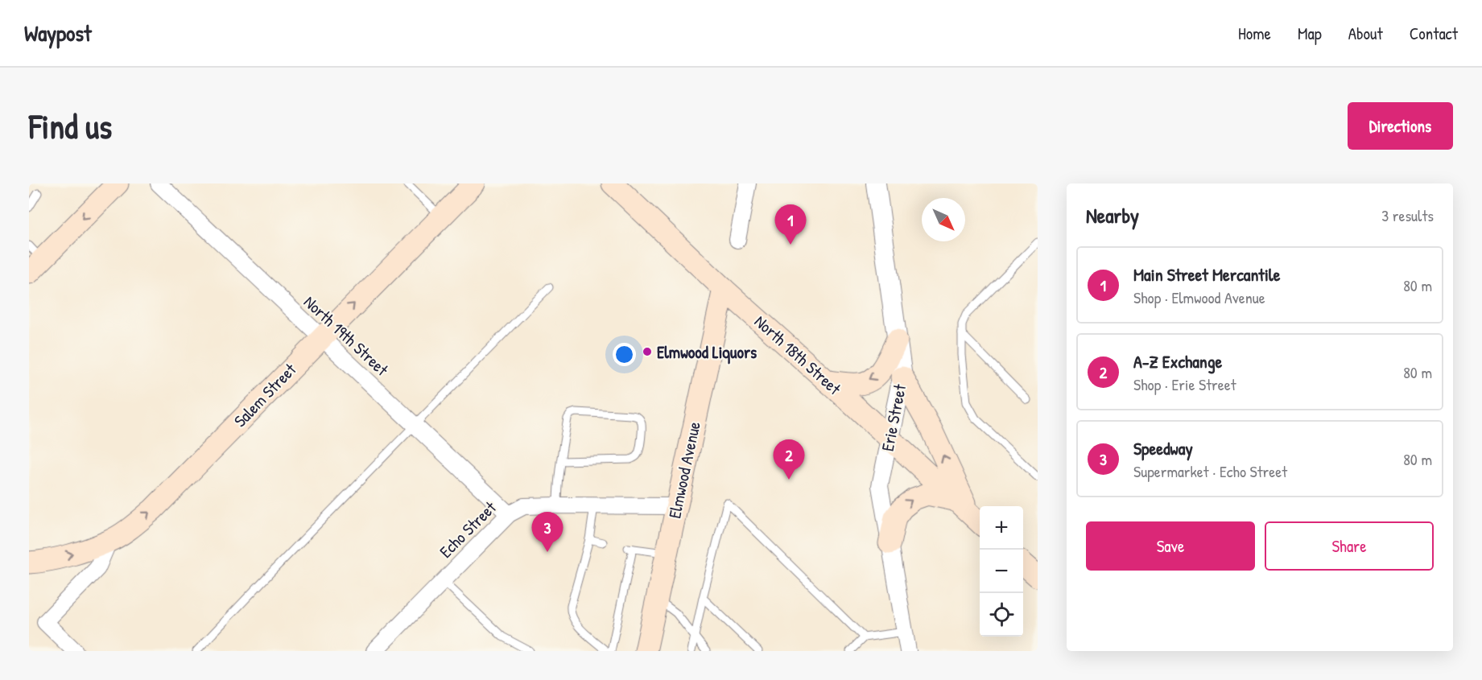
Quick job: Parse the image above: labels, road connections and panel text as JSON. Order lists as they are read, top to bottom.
{
  "streets": {
    "main road": ["North 18th Street", "Salem Street", "Elmwood Avenue"],
    "street": ["North 19th Street", "Erie Street", "Echo Street"]
  },
  "crossings": [
    ["North 19th Street", "Salem Street"],
    ["North 19th Street", "Echo Street"],
    ["North 18th Street", "Erie Street"],
    ["North 18th Street", "Elmwood Avenue"],
    ["Elmwood Avenue", "Echo Street"]
  ],
  "one_way": ["Salem Street"],
  "places": ["Elmwood Liquors"],
  "north": "bottom right",
  "page": {
    "header": "Waypost",
    "nav": [
      "Home",
      "Map",
      "About",
      "Contact"
    ],
    "buttons": [
      "Directions",
      ["Save", "Share"]
    ],
    "title": "Find us",
    "heading": ["Nearby", "3 results"],
    "pins": ["1", "2", "3"],
    "list": [
      {
        "mark": "1",
        "name": "Main Street Mercantile",
        "note": "Shop · Elmwood Avenue",
        "value": "80 m"
      },
      {
        "mark": "2",
        "name": "A-Z Exchange",
        "note": "Shop · Erie Street",
        "value": "80 m"
      },
      {
        "mark": "3",
        "name": "Speedway",
        "note": "Supermarket · Echo Street",
        "value": "80 m"
      }
    ],
    "map_buttons": ["+", "−"]
  }
}
